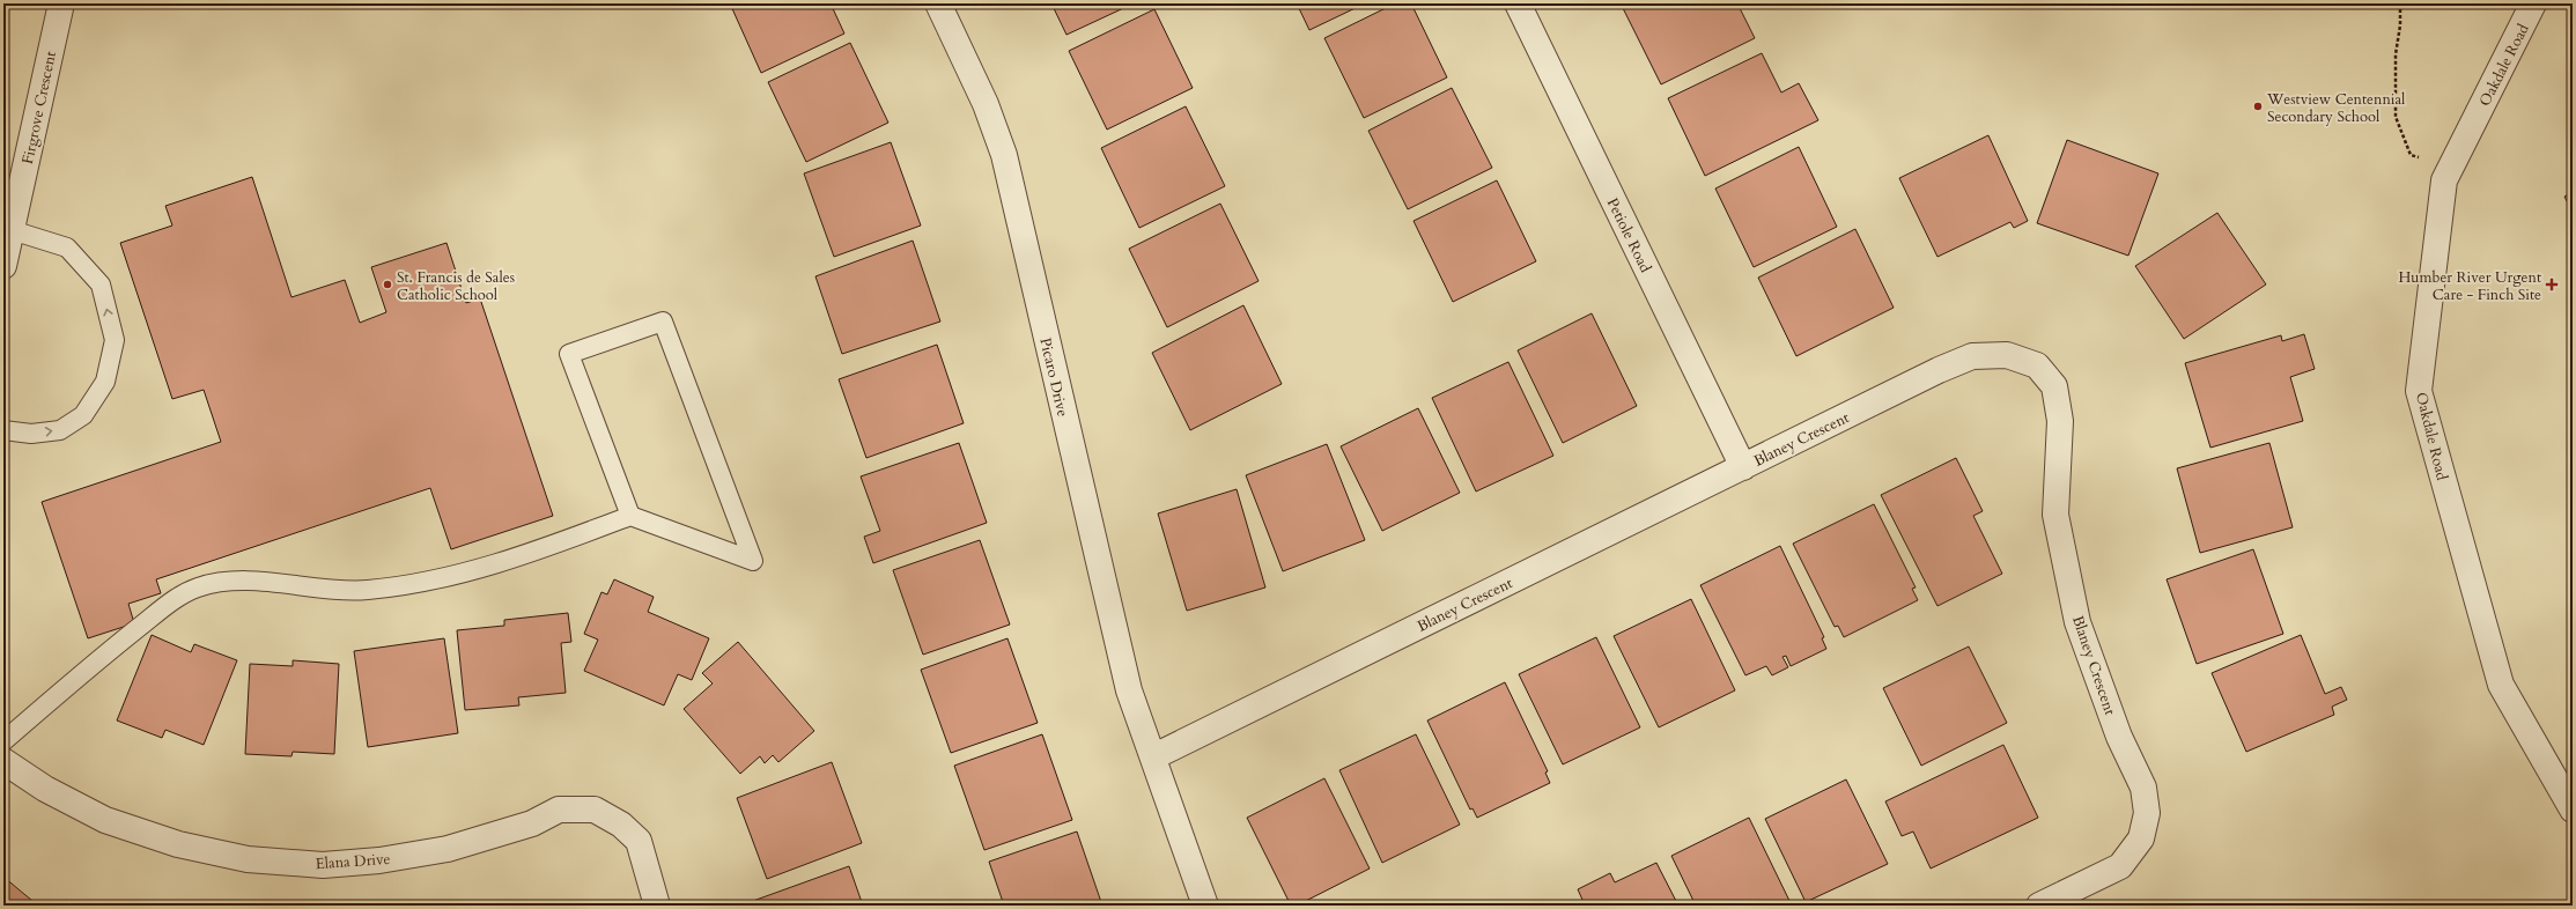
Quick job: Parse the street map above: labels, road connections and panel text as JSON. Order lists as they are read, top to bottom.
{
  "streets": {
    "street": [
      "Oakdale Road",
      "Firgrove Crescent",
      "Petiole Road",
      "Picaro Drive",
      "Blaney Crescent",
      "Elana Drive"
    ]
  },
  "crossings": [
    ["Petiole Road", "Blaney Crescent"],
    ["Picaro Drive", "Blaney Crescent"]
  ],
  "places": {
    "other": ["Westview Centennial Secondary School", "St. Francis de Sales Catholic School"],
    "health": ["Humber River Urgent Care - Finch Site"]
  }
}
